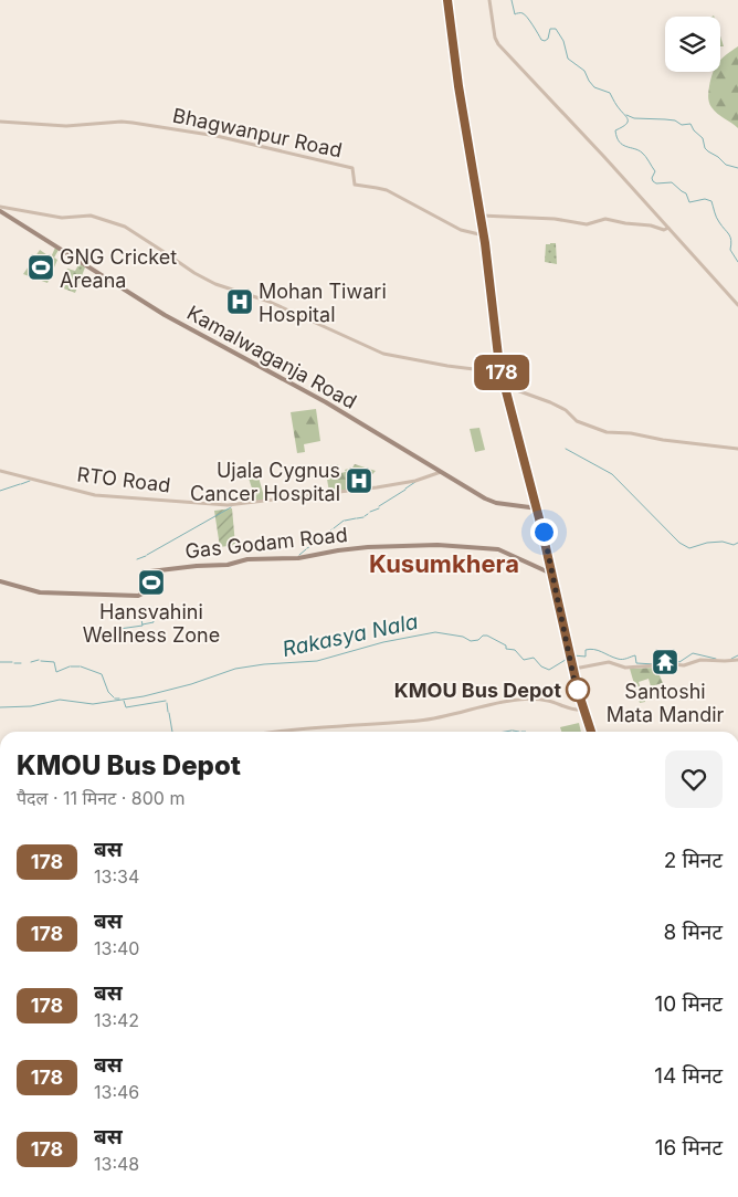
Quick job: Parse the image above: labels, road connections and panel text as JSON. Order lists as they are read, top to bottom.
{
  "streets": {
    "main road": ["Kamalwaganja Road", "Gas Godam Road"],
    "street": ["Bhagwanpur Road", "RTO Road"]
  },
  "crossings": [
    ["Kamalwaganja Road", "RTO Road"]
  ],
  "districts": ["Kusumkhera"],
  "water": ["Rakasya Nala"],
  "places": {
    "sports": ["GNG Cricket Areana", "Hansvahini Wellness Zone"],
    "hospital": ["Mohan Tiwari Hospital", "Ujala Cygnus Cancer Hospital"],
    "temple": ["Santoshi Mata Mandir"],
    "other": ["KMOU Bus Depot"]
  },
  "lines": ["bus line 178"],
  "page": {
    "on_map": "178",
    "heading": ["KMOU Bus Depot", "पैदल · 11 मिनट · 800 m"],
    "list": [
      {
        "mark": "178",
        "name": "बस",
        "note": "13:34",
        "value": "2 मिनट"
      },
      {
        "mark": "178",
        "name": "बस",
        "note": "13:40",
        "value": "8 मिनट"
      },
      {
        "mark": "178",
        "name": "बस",
        "note": "13:42",
        "value": "10 मिनट"
      },
      {
        "mark": "178",
        "name": "बस",
        "note": "13:46",
        "value": "14 मिनट"
      },
      {
        "mark": "178",
        "name": "बस",
        "note": "13:48",
        "value": "16 मिनट"
      }
    ]
  }
}
